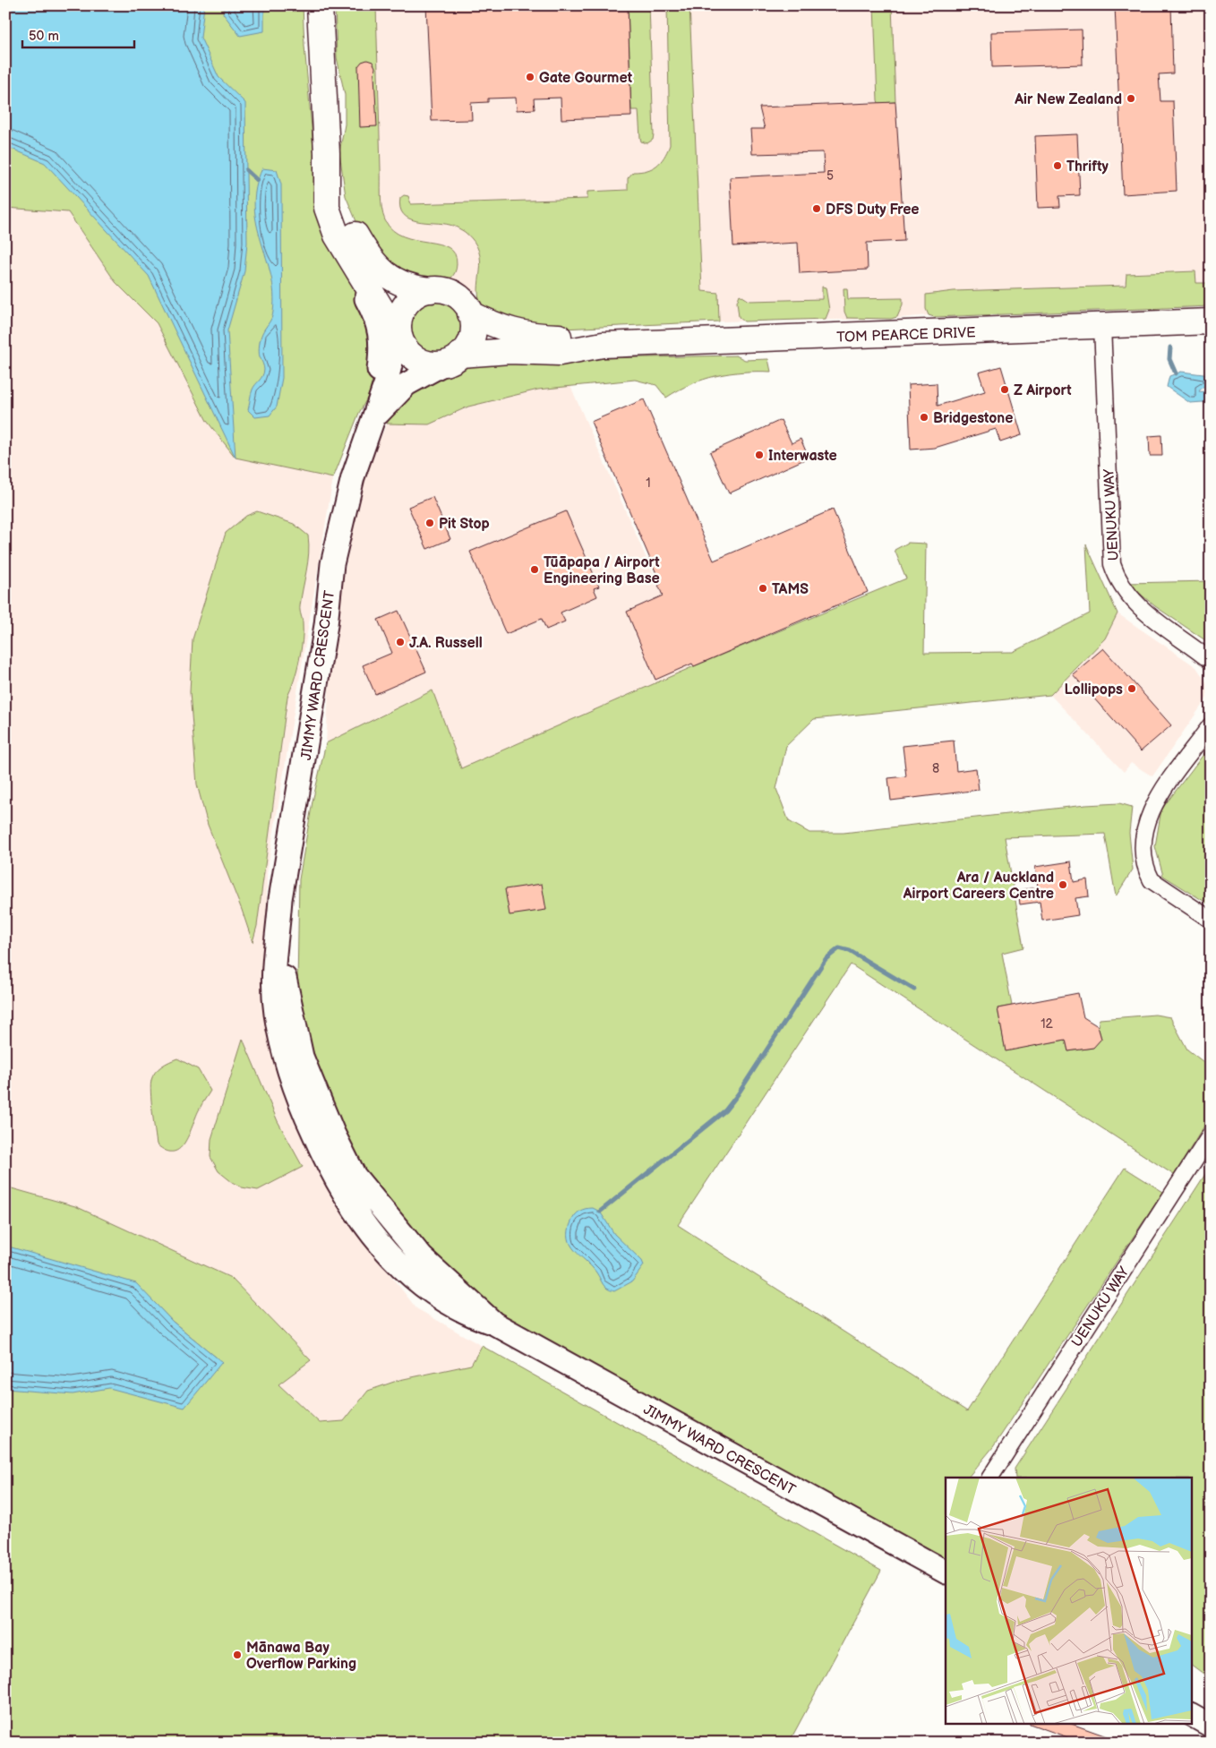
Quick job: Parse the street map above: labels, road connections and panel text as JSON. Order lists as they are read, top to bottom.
{
  "streets": {
    "main road": ["TOM PEARCE DRIVE"],
    "street": ["UENUKU WAY", "JIMMY WARD CRESCENT"]
  },
  "crossings": [
    ["TOM PEARCE DRIVE", "UENUKU WAY"],
    ["TOM PEARCE DRIVE", "JIMMY WARD CRESCENT"]
  ],
  "places": [
    "Gate Gourmet",
    "Air New Zealand",
    "Thrifty",
    "DFS Duty Free",
    "Z Airport",
    "Bridgestone",
    "Interwaste",
    "Pit Stop",
    "Tūāpapa / Airport Engineering Base",
    "TAMS",
    "J.A. Russell",
    "Lollipops",
    "Ara / Auckland Airport Careers Centre",
    "Mānawa Bay Overflow Parking"
  ],
  "house_numbers": [
    "5",
    "1",
    "8",
    "12"
  ],
  "scale_bar": "50 m"
}
